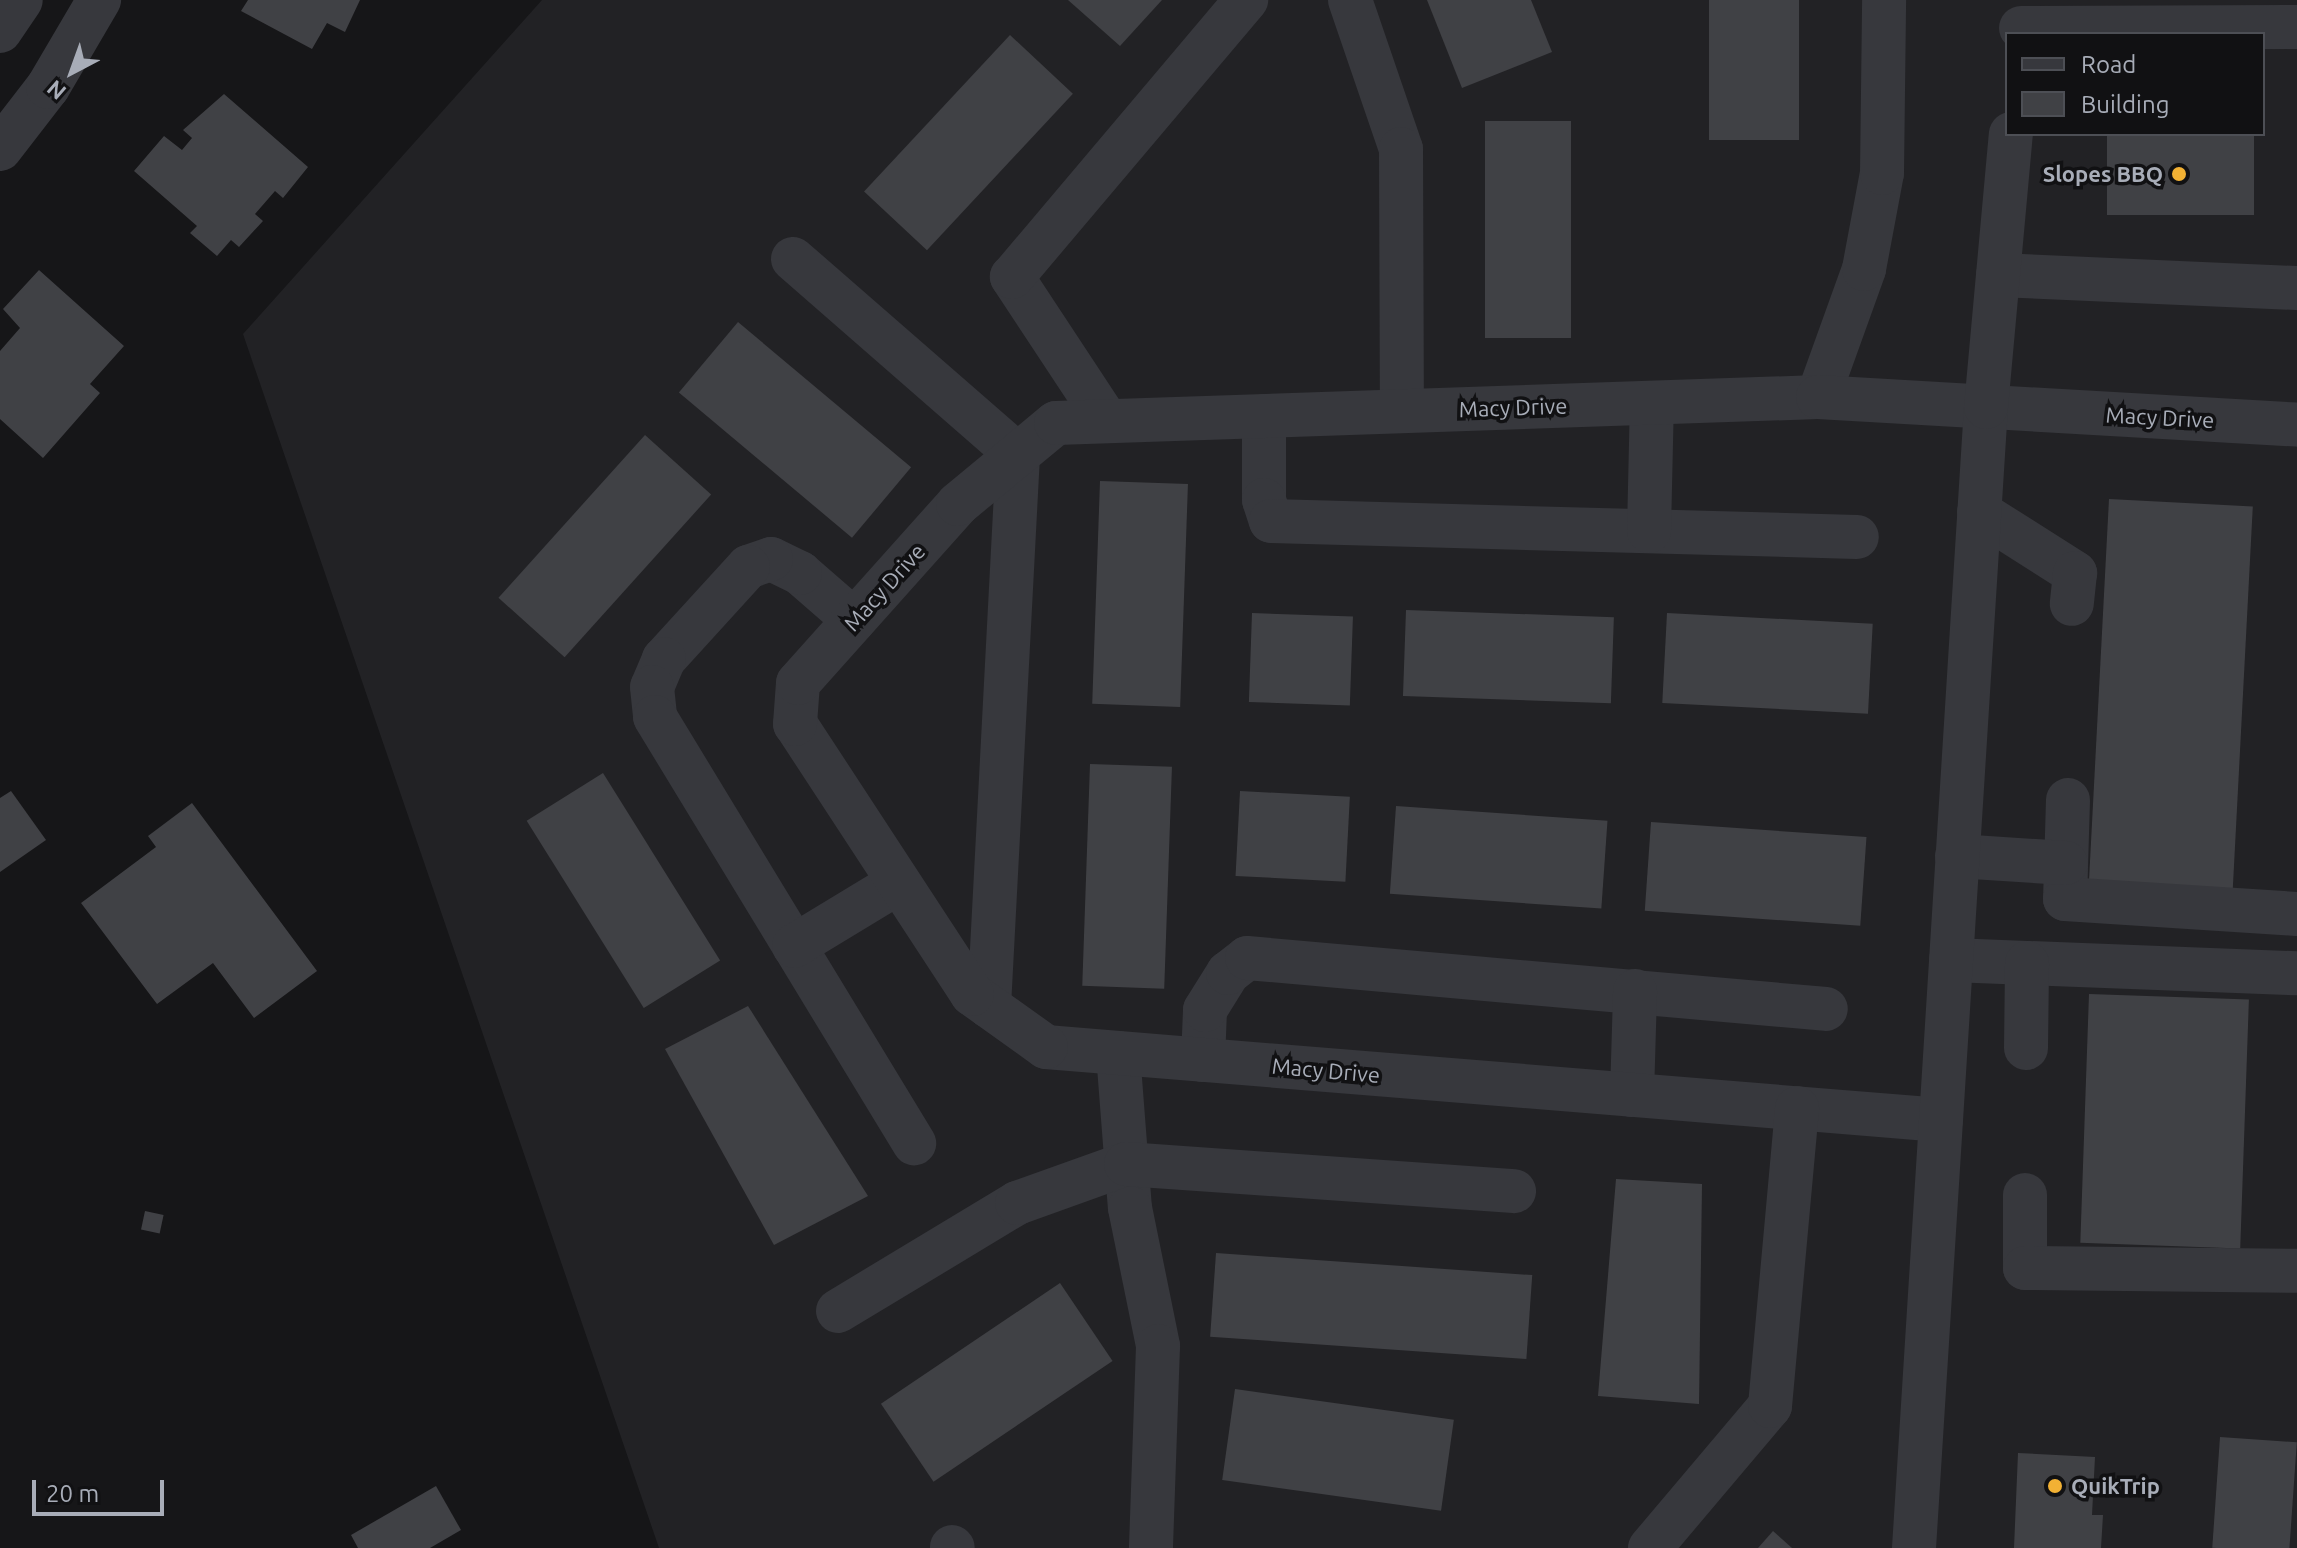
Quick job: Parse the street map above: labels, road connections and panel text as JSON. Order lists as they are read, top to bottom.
{
  "streets": {
    "street": ["Macy Drive"]
  },
  "places": ["Slopes BBQ", "QuikTrip"],
  "legend": ["Road", "Building"],
  "scale_bar": "20 m",
  "north": "bottom left"
}
